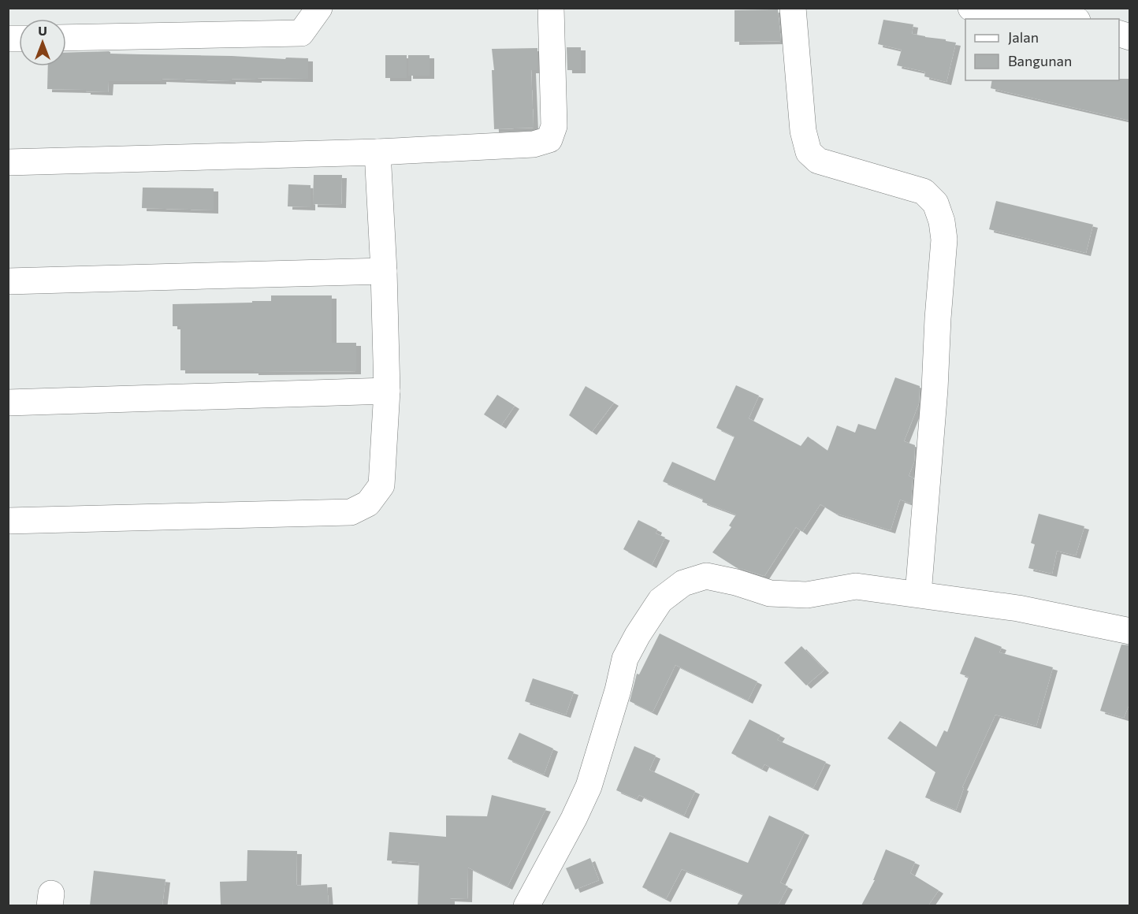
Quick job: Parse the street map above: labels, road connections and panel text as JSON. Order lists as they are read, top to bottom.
{
  "legend": ["Jalan", "Bangunan"],
  "north": "top"
}
